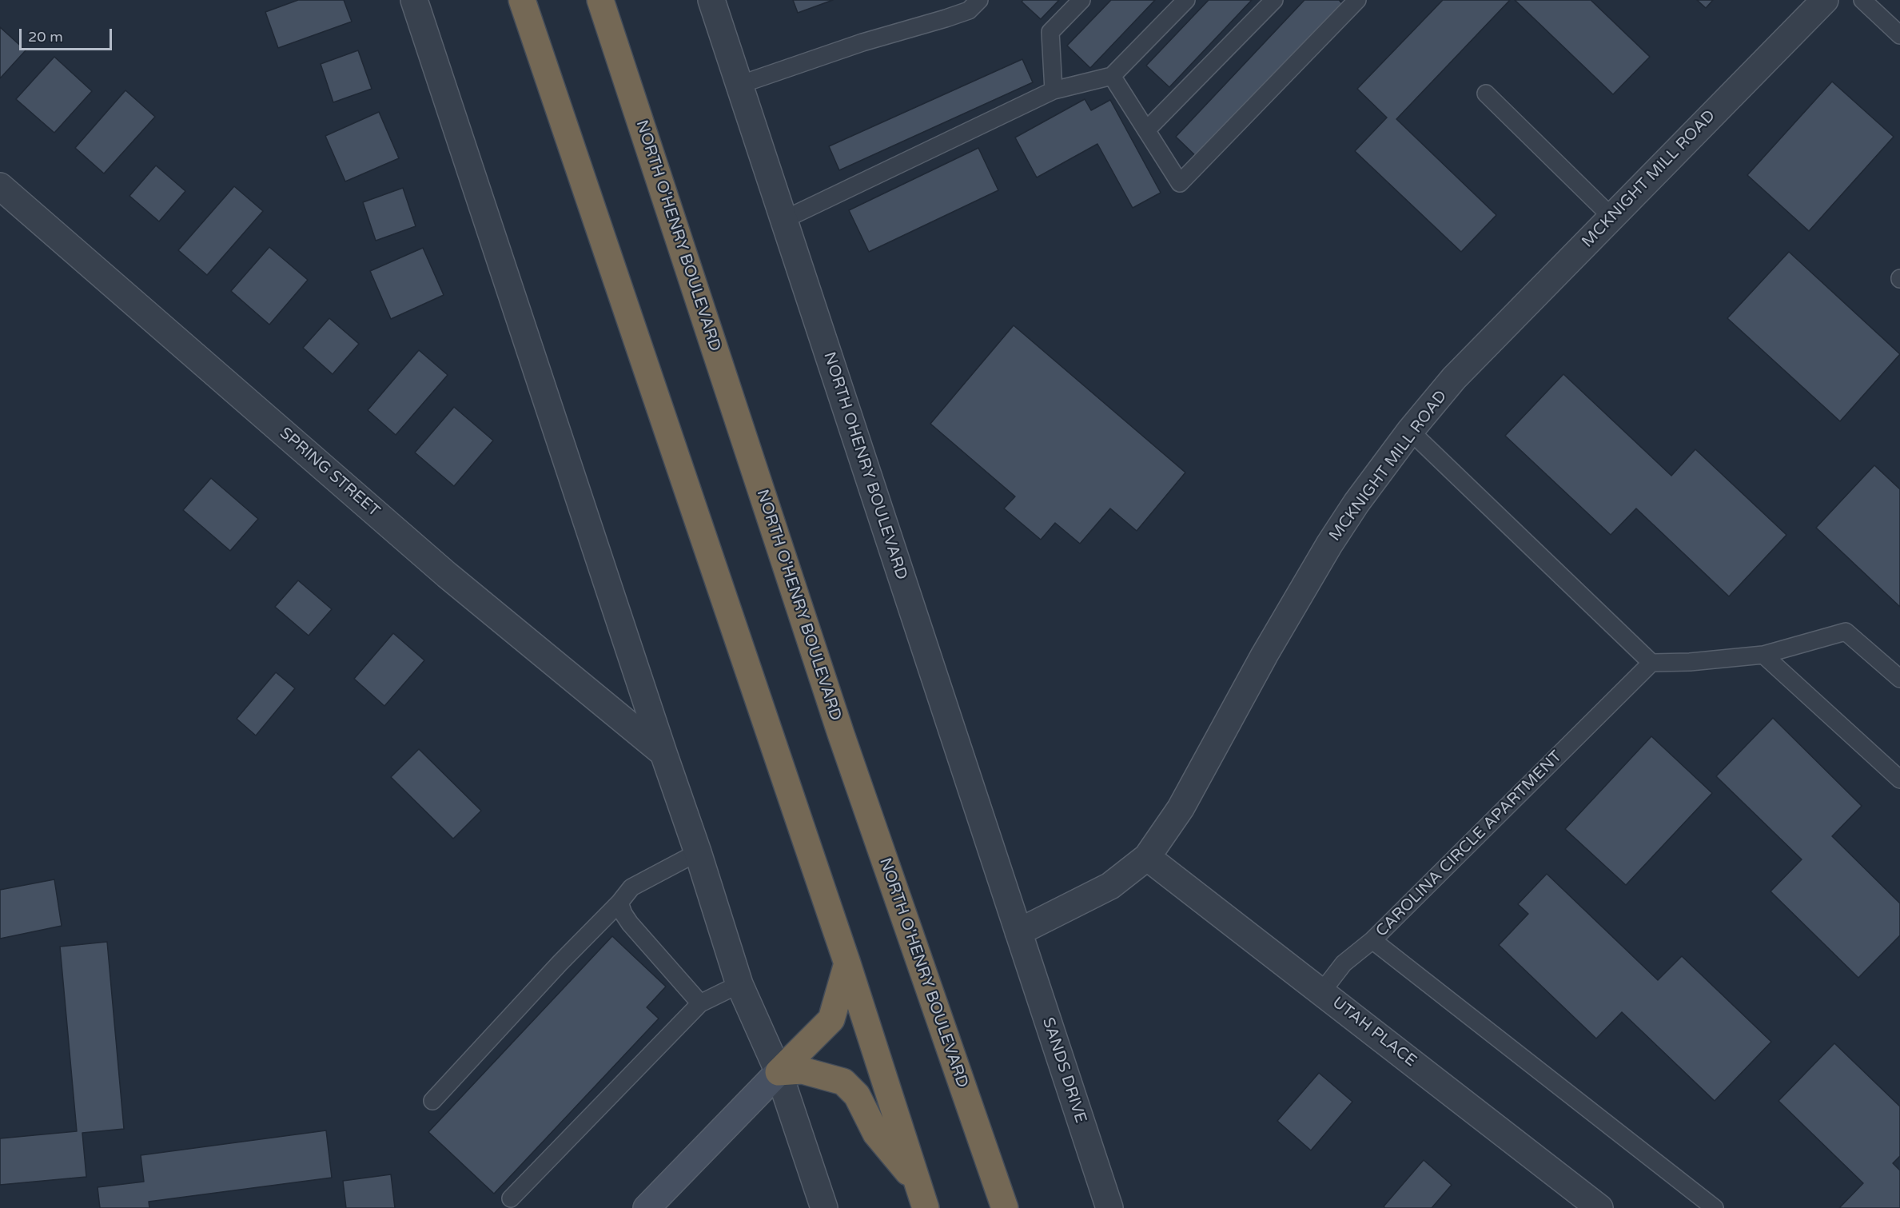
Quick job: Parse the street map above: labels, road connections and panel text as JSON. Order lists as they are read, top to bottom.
{
  "streets": {
    "highway": ["NORTH O'HENRY BOULEVARD"],
    "street": [
      "MCKNIGHT MILL ROAD",
      "NORTH OHENRY BOULEVARD",
      "SPRING STREET",
      "UTAH PLACE",
      "SANDS DRIVE"
    ],
    "lane": ["CAROLINA CIRCLE APARTMENT"]
  },
  "crossings": [
    ["MCKNIGHT MILL ROAD", "NORTH OHENRY BOULEVARD"],
    ["MCKNIGHT MILL ROAD", "UTAH PLACE"],
    ["MCKNIGHT MILL ROAD", "SANDS DRIVE"],
    ["NORTH OHENRY BOULEVARD", "SANDS DRIVE"]
  ],
  "scale_bar": "20 m"
}
